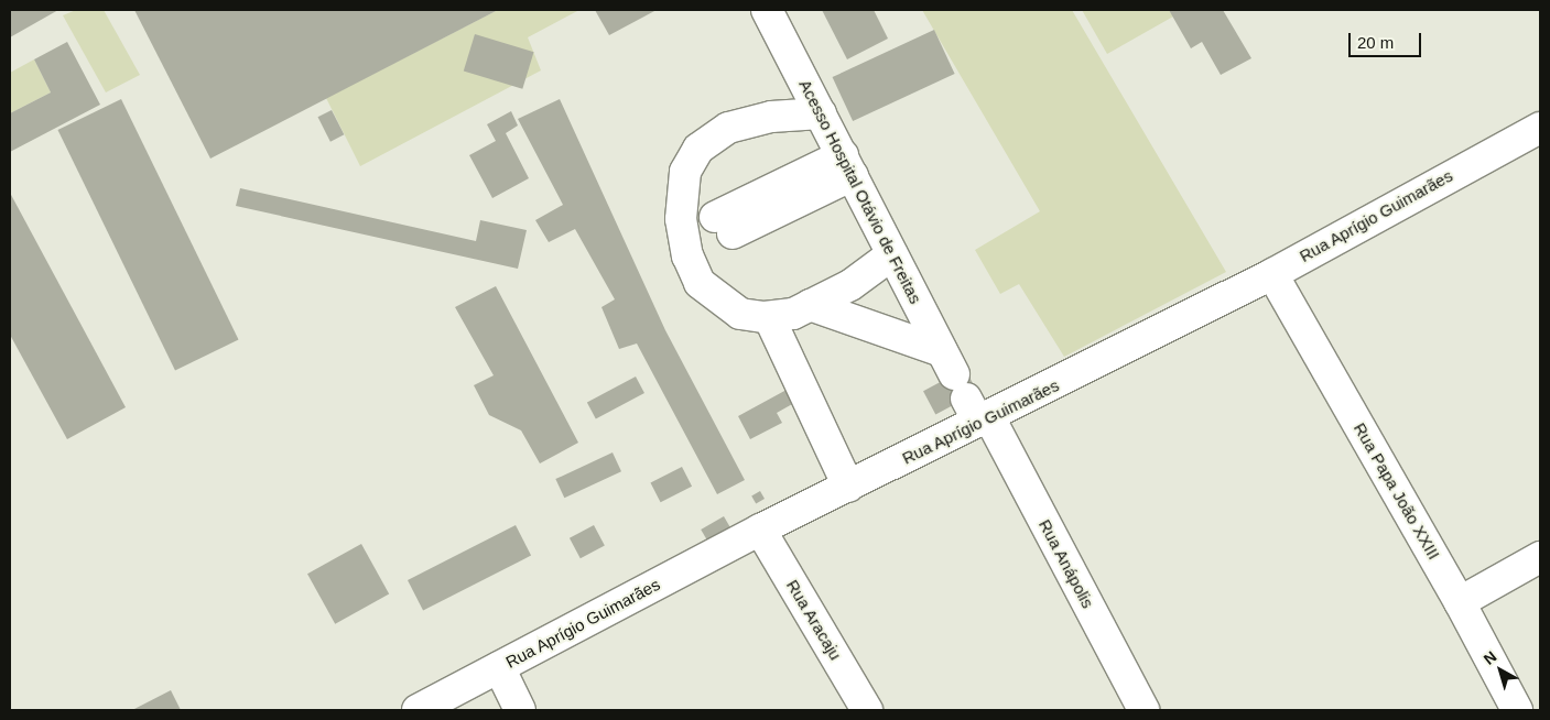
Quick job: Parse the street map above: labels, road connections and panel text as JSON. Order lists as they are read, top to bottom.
{
  "streets": {
    "street": [
      "Acesso Hospital Otávio de Freitas",
      "Rua Aprígio Guimarães",
      "Rua Papa João XXIII",
      "Rua Anápolis",
      "Rua Aracaju"
    ]
  },
  "crossings": [
    ["Acesso Hospital Otávio de Freitas", "Rua Aprígio Guimarães"],
    ["Acesso Hospital Otávio de Freitas", "Rua Anápolis"],
    ["Rua Aprígio Guimarães", "Rua Papa João XXIII"],
    ["Rua Aprígio Guimarães", "Rua Anápolis"],
    ["Rua Aprígio Guimarães", "Rua Aracaju"]
  ],
  "scale_bar": "20 m",
  "north": "top left"
}
